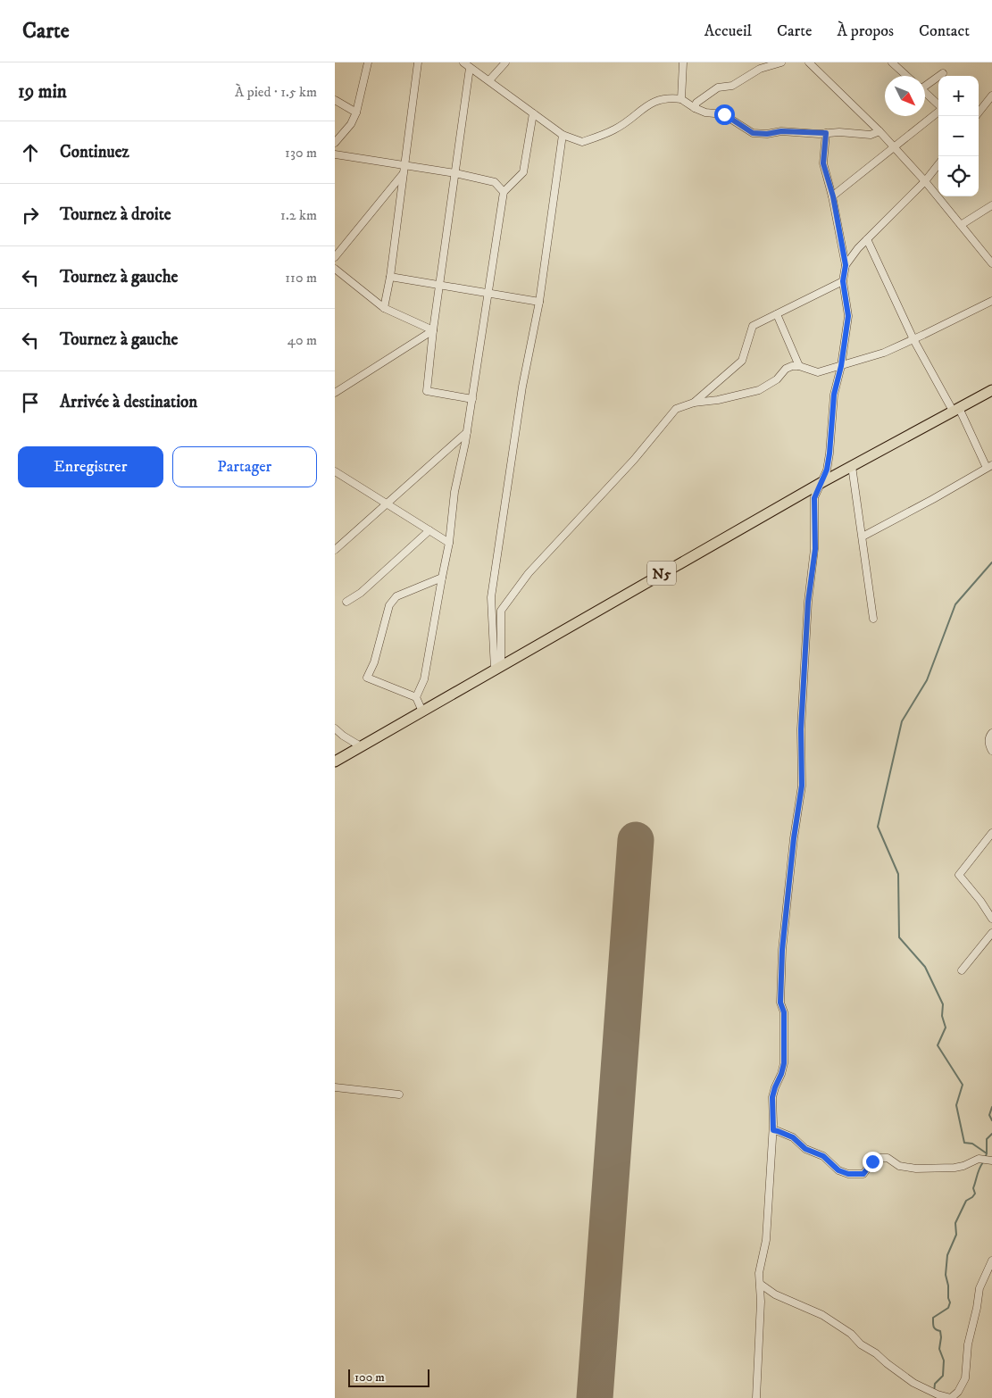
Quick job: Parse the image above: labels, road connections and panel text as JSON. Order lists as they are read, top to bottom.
{
  "streets": {
    "highway": ["N5"]
  },
  "scale_bar": "100 m",
  "north": "bottom right",
  "page": {
    "header": "Carte",
    "nav": [
      "Accueil",
      "Carte",
      "À propos",
      "Contact"
    ],
    "heading": ["19 min", "À pied · 1.5 km"],
    "map_buttons": ["+", "−"],
    "list": [
      ["Continuez", "130 m"],
      ["Tournez à droite", "1.2 km"],
      ["Tournez à gauche", "110 m"],
      ["Tournez à gauche", "40 m"],
      "Arrivée à destination"
    ],
    "buttons": ["Enregistrer", "Partager"],
    "scale": "100 m"
  }
}
